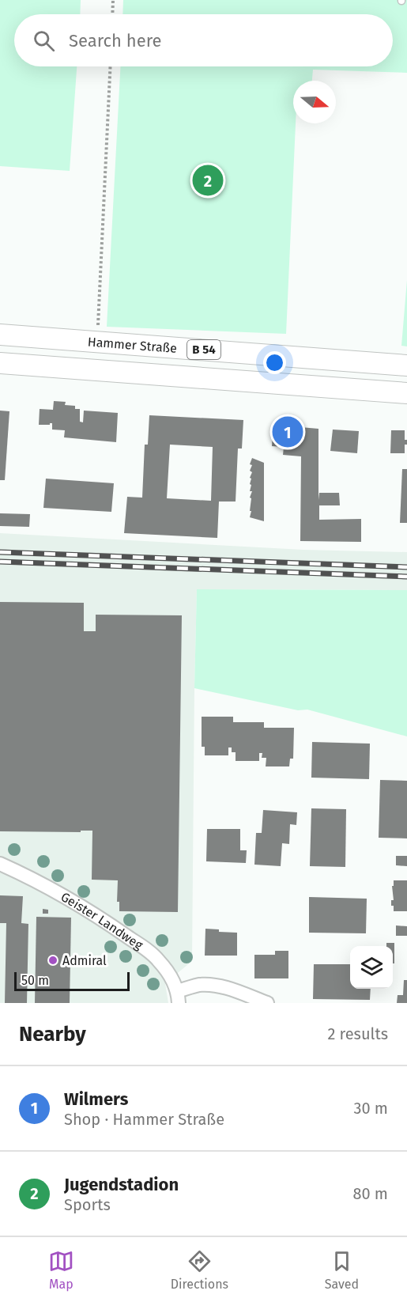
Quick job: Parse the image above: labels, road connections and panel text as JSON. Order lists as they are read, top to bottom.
{
  "streets": {
    "main road": ["Hammer Straße", "B 54"],
    "street": ["Geister Landweg"]
  },
  "places": ["Admiral"],
  "scale_bar": "50 m",
  "north": "right",
  "page": {
    "search": "Search here",
    "pins": ["2", "1"],
    "scale": "50 m",
    "heading": ["Nearby", "2 results"],
    "list": [
      {
        "mark": "1",
        "name": "Wilmers",
        "note": "Shop · Hammer Straße",
        "value": "30 m"
      },
      {
        "mark": "2",
        "name": "Jugendstadion",
        "note": "Sports",
        "value": "80 m"
      }
    ],
    "nav": ["Map", "Directions", "Saved"]
  }
}
